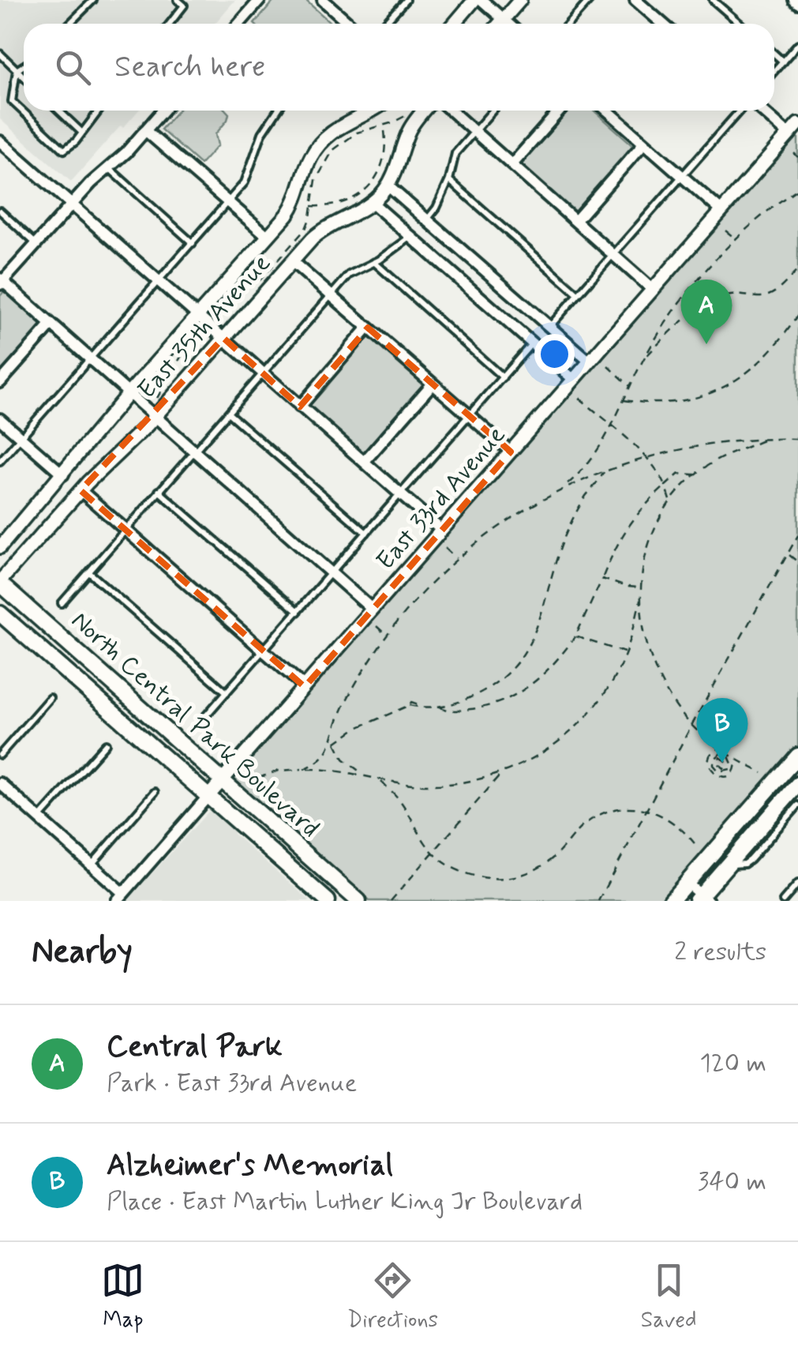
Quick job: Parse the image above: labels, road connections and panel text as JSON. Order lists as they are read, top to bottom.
{
  "streets": {
    "main road": ["North Central Park Boulevard"],
    "street": ["East 35th Avenue", "East 33rd Avenue"]
  },
  "crossings": [
    ["East 35th Avenue", "North Central Park Boulevard"],
    ["East 33rd Avenue", "North Central Park Boulevard"]
  ],
  "page": {
    "search": "Search here",
    "pins": ["A", "B"],
    "heading": ["Nearby", "2 results"],
    "list": [
      {
        "mark": "A",
        "name": "Central Park",
        "note": "Park · East 33rd Avenue",
        "value": "120 m"
      },
      {
        "mark": "B",
        "name": "Alzheimer's Memorial",
        "note": "Place · East Martin Luther King Jr Boulevard",
        "value": "340 m"
      }
    ],
    "nav": ["Map", "Directions", "Saved"]
  }
}
